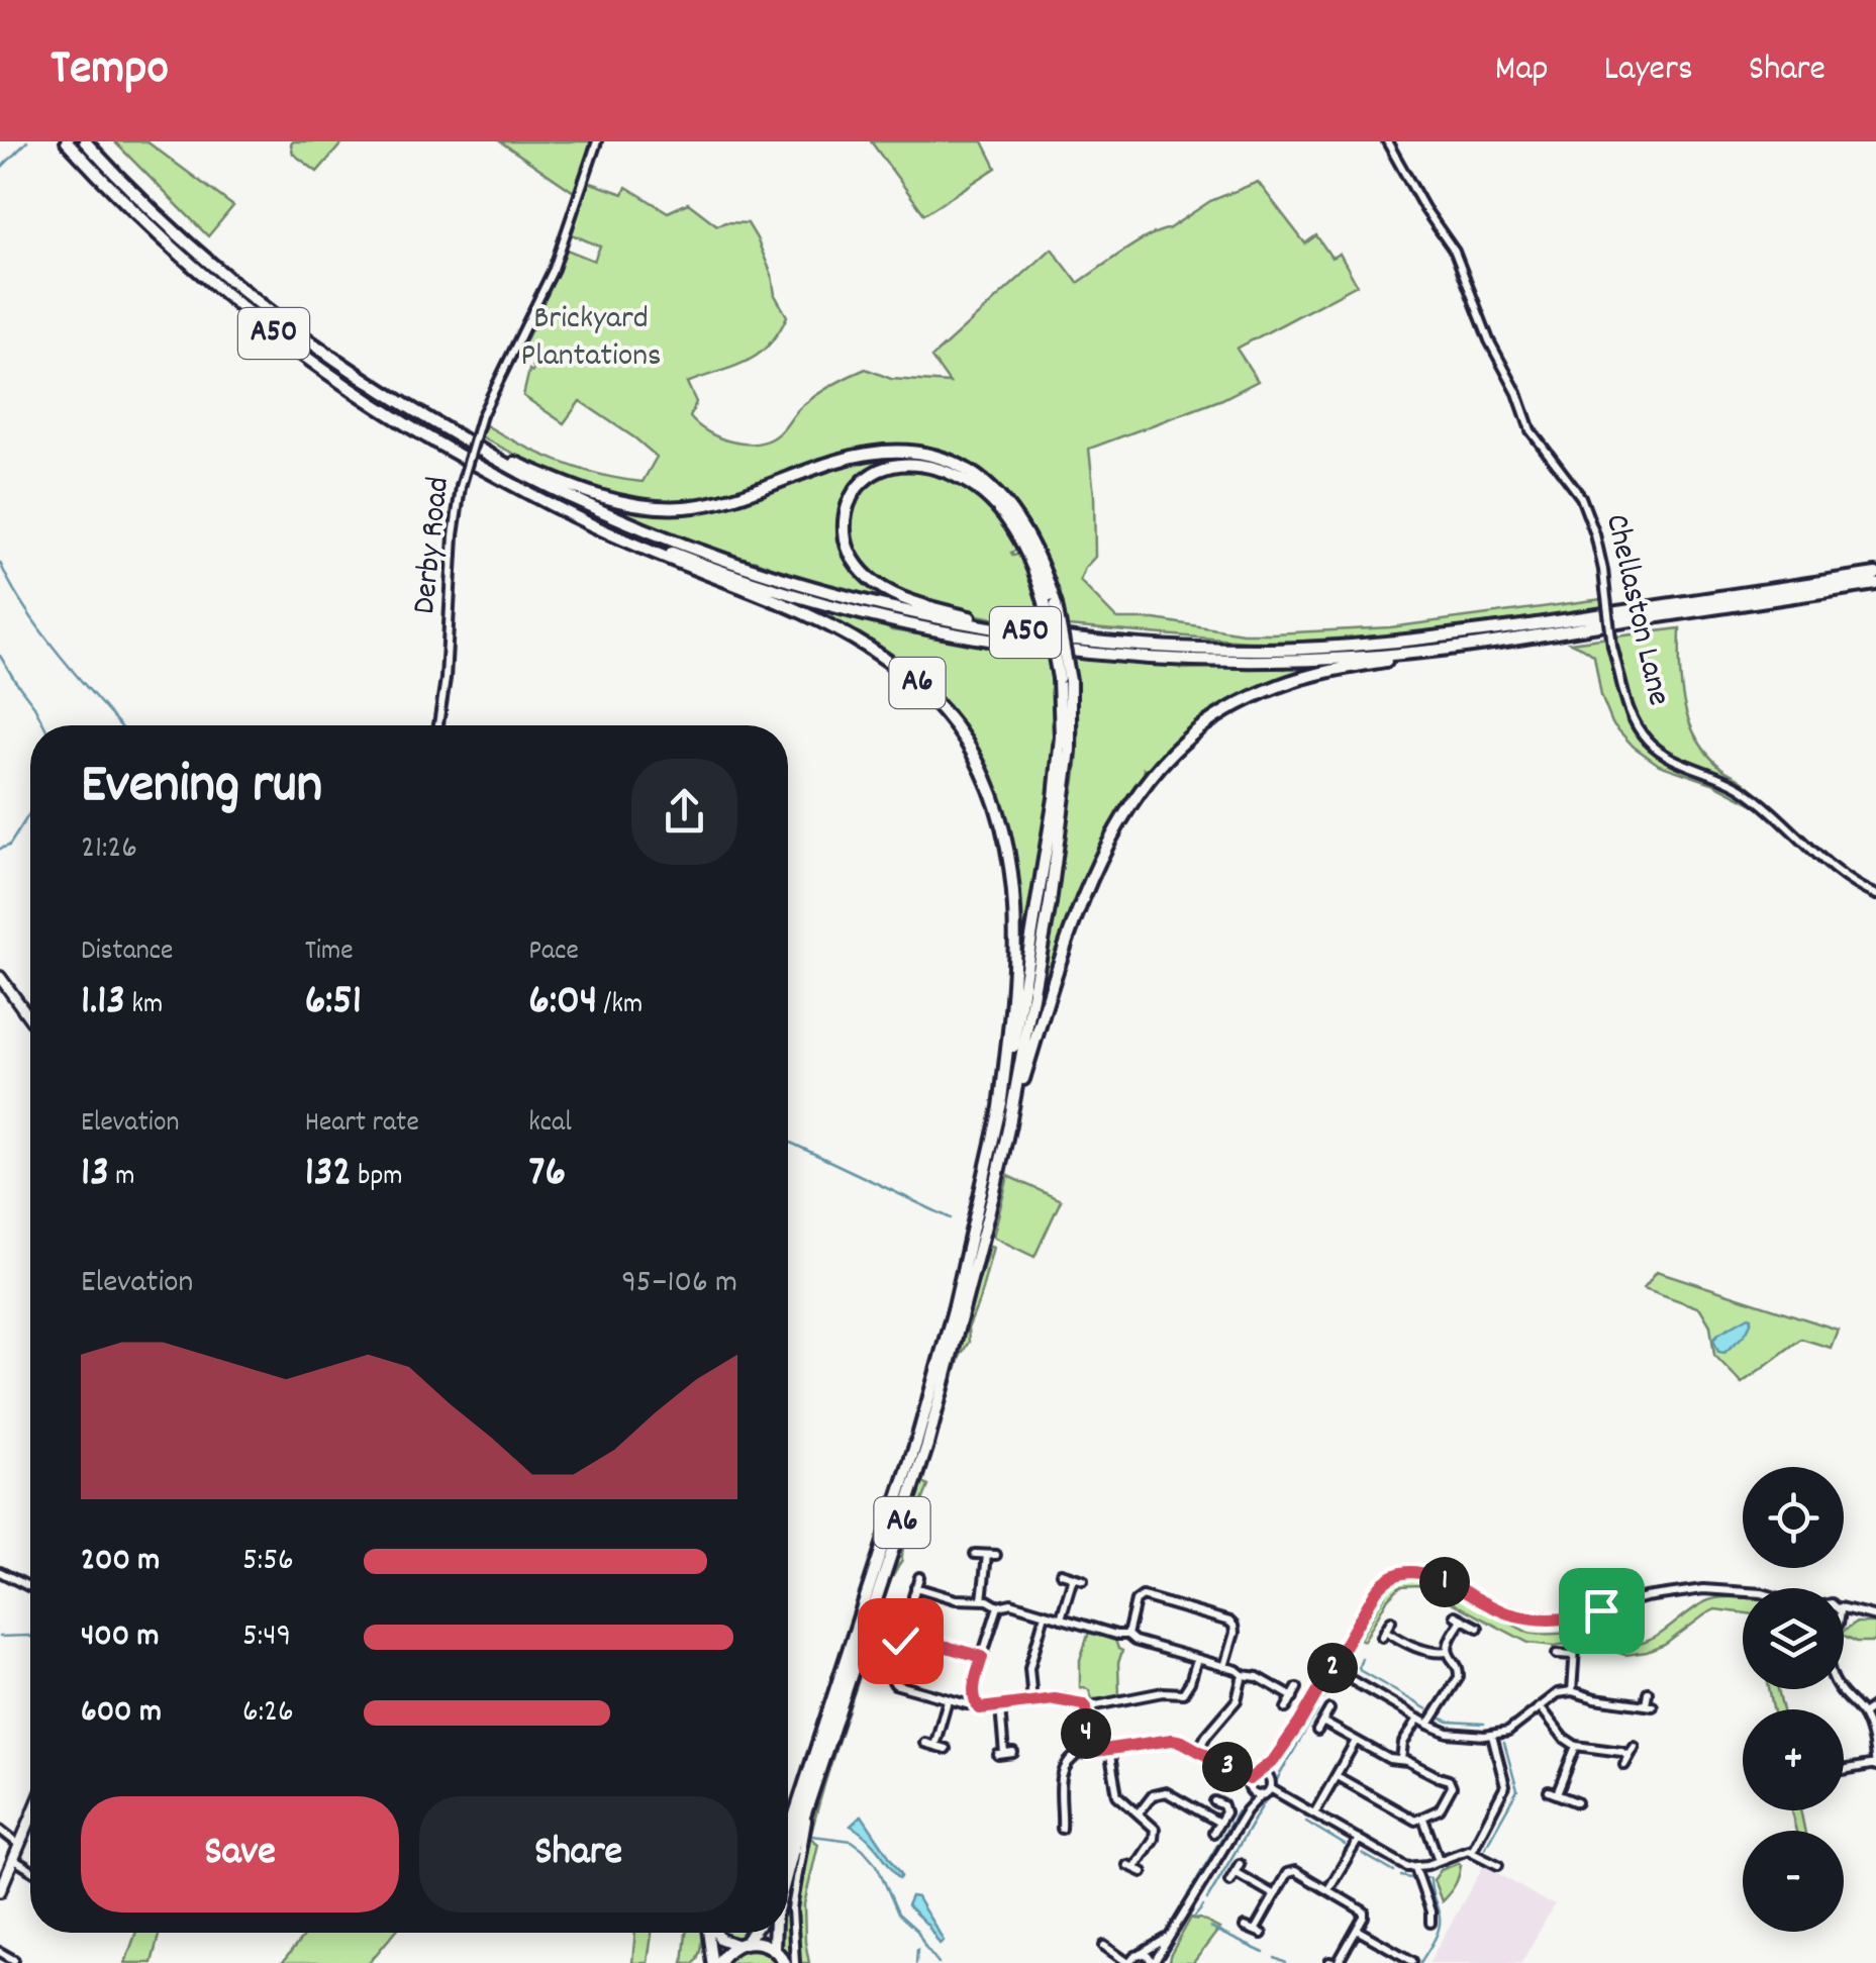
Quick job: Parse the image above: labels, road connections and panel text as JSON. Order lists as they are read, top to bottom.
{
  "streets": {
    "highway": ["A50", "A6"],
    "street": ["Derby Road", "Chellaston Lane"]
  },
  "crossings": [
    ["A50", "A6"]
  ],
  "parks": ["Brickyard Plantations"],
  "page": {
    "header": "Tempo",
    "nav": ["Map", "Layers", "Share"],
    "heading": ["Evening run", "21:26"],
    "stats": [
      ["Distance", "1.13 km"],
      ["Time", "6:51"],
      ["Pace", "6:04 /km"],
      ["Elevation", "13 m"],
      ["Heart rate", "132 bpm"],
      ["kcal", "76"]
    ],
    "chart": ["Elevation", "95–106 m"],
    "map_buttons": ["+", "−"],
    "list": [
      {
        "name": "200 m",
        "note": "5:56"
      },
      {
        "name": "400 m",
        "note": "5:49"
      },
      {
        "name": "600 m",
        "note": "6:26"
      }
    ],
    "pins": [
      "1",
      "2",
      "4",
      "3"
    ],
    "buttons": ["Save", "Share"]
  }
}
